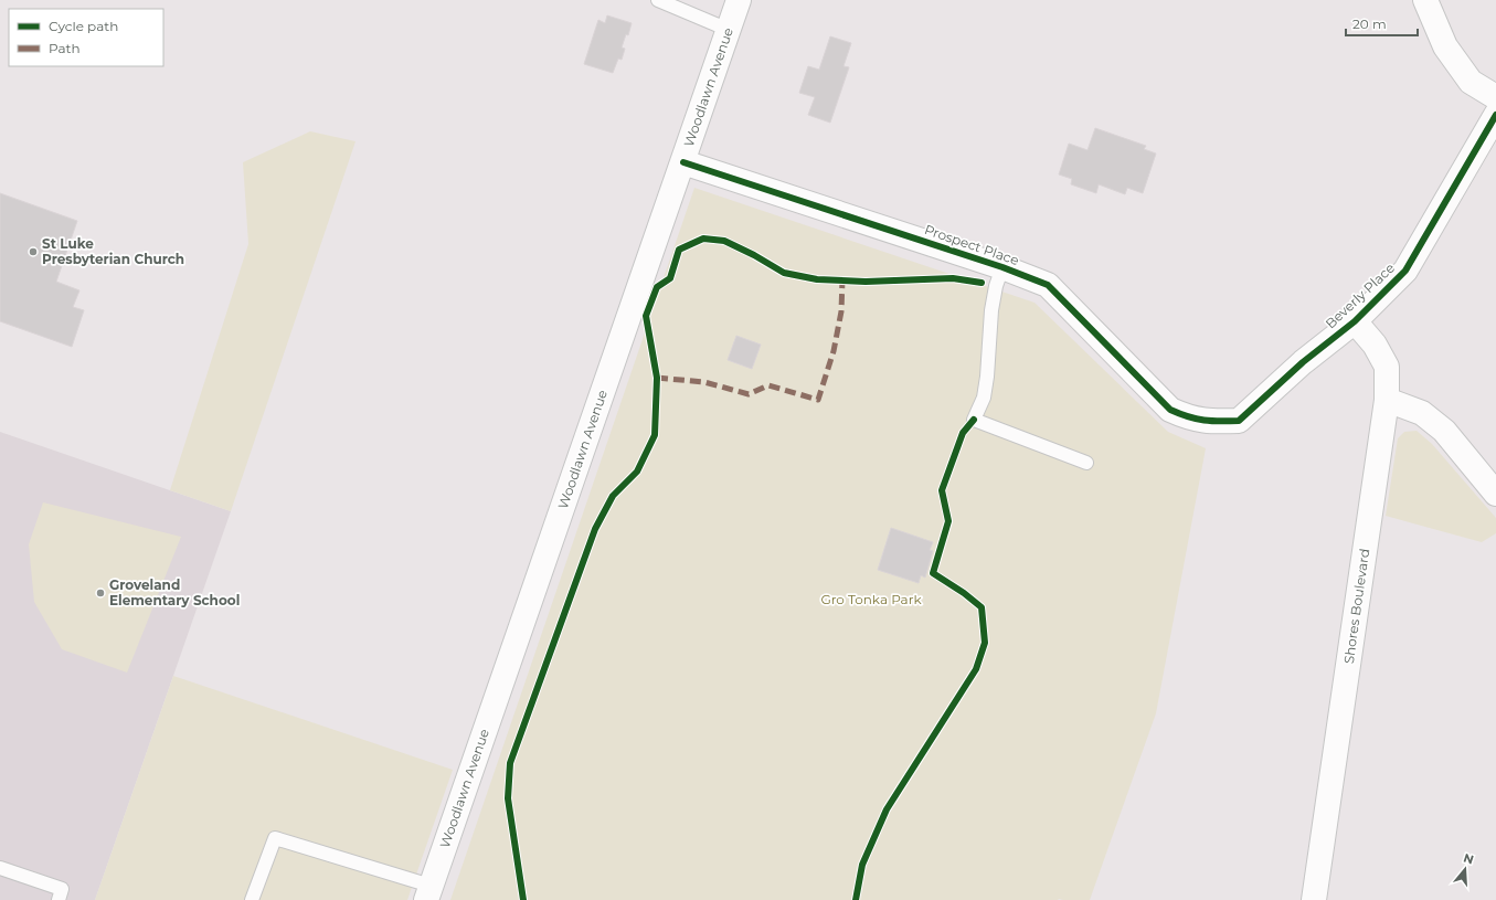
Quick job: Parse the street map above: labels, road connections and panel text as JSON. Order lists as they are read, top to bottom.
{
  "streets": {
    "street": [
      "Woodlawn Avenue",
      "Prospect Place",
      "Beverly Place",
      "Shores Boulevard"
    ]
  },
  "crossings": [
    ["Woodlawn Avenue", "Prospect Place"],
    ["Prospect Place", "Beverly Place"],
    ["Beverly Place", "Shores Boulevard"]
  ],
  "parks": ["Gro Tonka Park"],
  "places": ["St Luke Presbyterian Church", "Groveland Elementary School"],
  "legend": ["Cycle path", "Path"],
  "scale_bar": "20 m",
  "north": "top"
}
